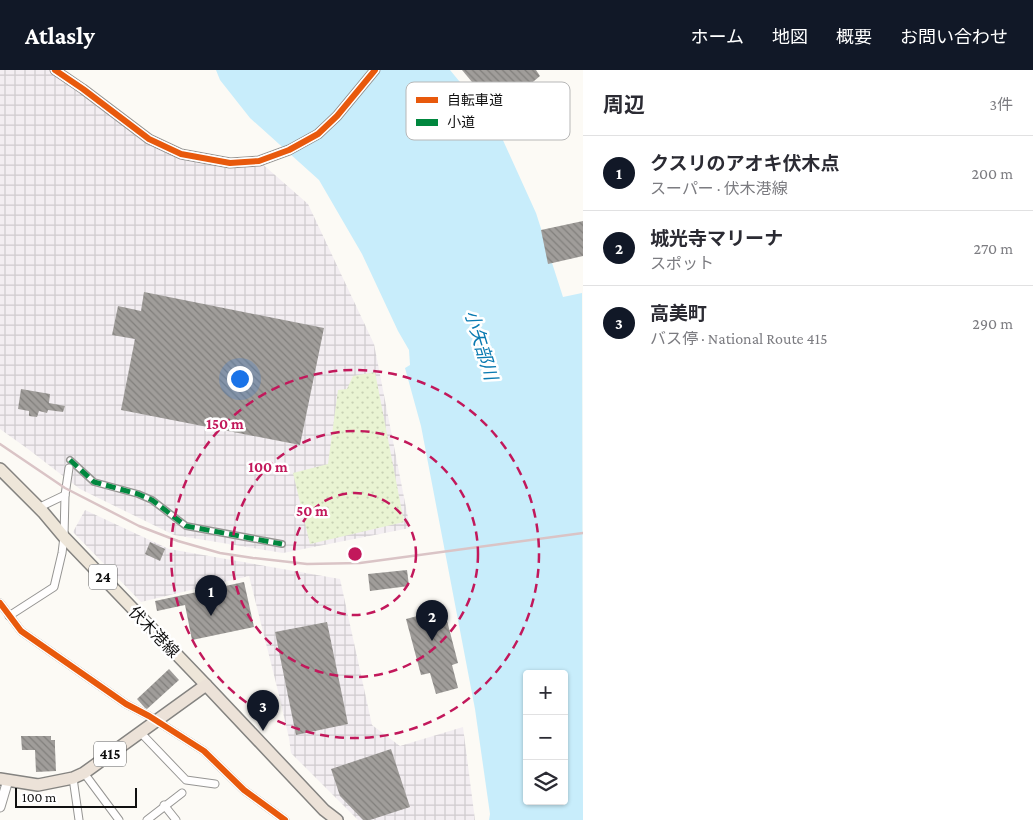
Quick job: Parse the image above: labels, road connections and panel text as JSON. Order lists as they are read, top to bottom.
{
  "streets": {
    "highway": ["415"],
    "main road": ["24", "伏木港線"]
  },
  "crossings": [
    ["伏木港線", "415"]
  ],
  "water": ["小矢部川"],
  "legend": ["自転車道", "小道"],
  "scale_bar": "100 m",
  "page": {
    "header": "Atlasly",
    "nav": [
      "ホーム",
      "地図",
      "概要",
      "お問い合わせ"
    ],
    "heading": ["周辺", "3件"],
    "list": [
      {
        "mark": "1",
        "name": "クスリのアオキ伏木点",
        "note": "スーパー · 伏木港線",
        "value": "200 m"
      },
      {
        "mark": "2",
        "name": "城光寺マリーナ",
        "note": "スポット",
        "value": "270 m"
      },
      {
        "mark": "3",
        "name": "高美町",
        "note": "バス停 · National Route 415",
        "value": "290 m"
      }
    ],
    "pins": ["1", "2", "3"],
    "map_buttons": ["+", "−"],
    "scale": "100 m"
  },
  "rings": ["150 m", "100 m", "50 m"]
}
